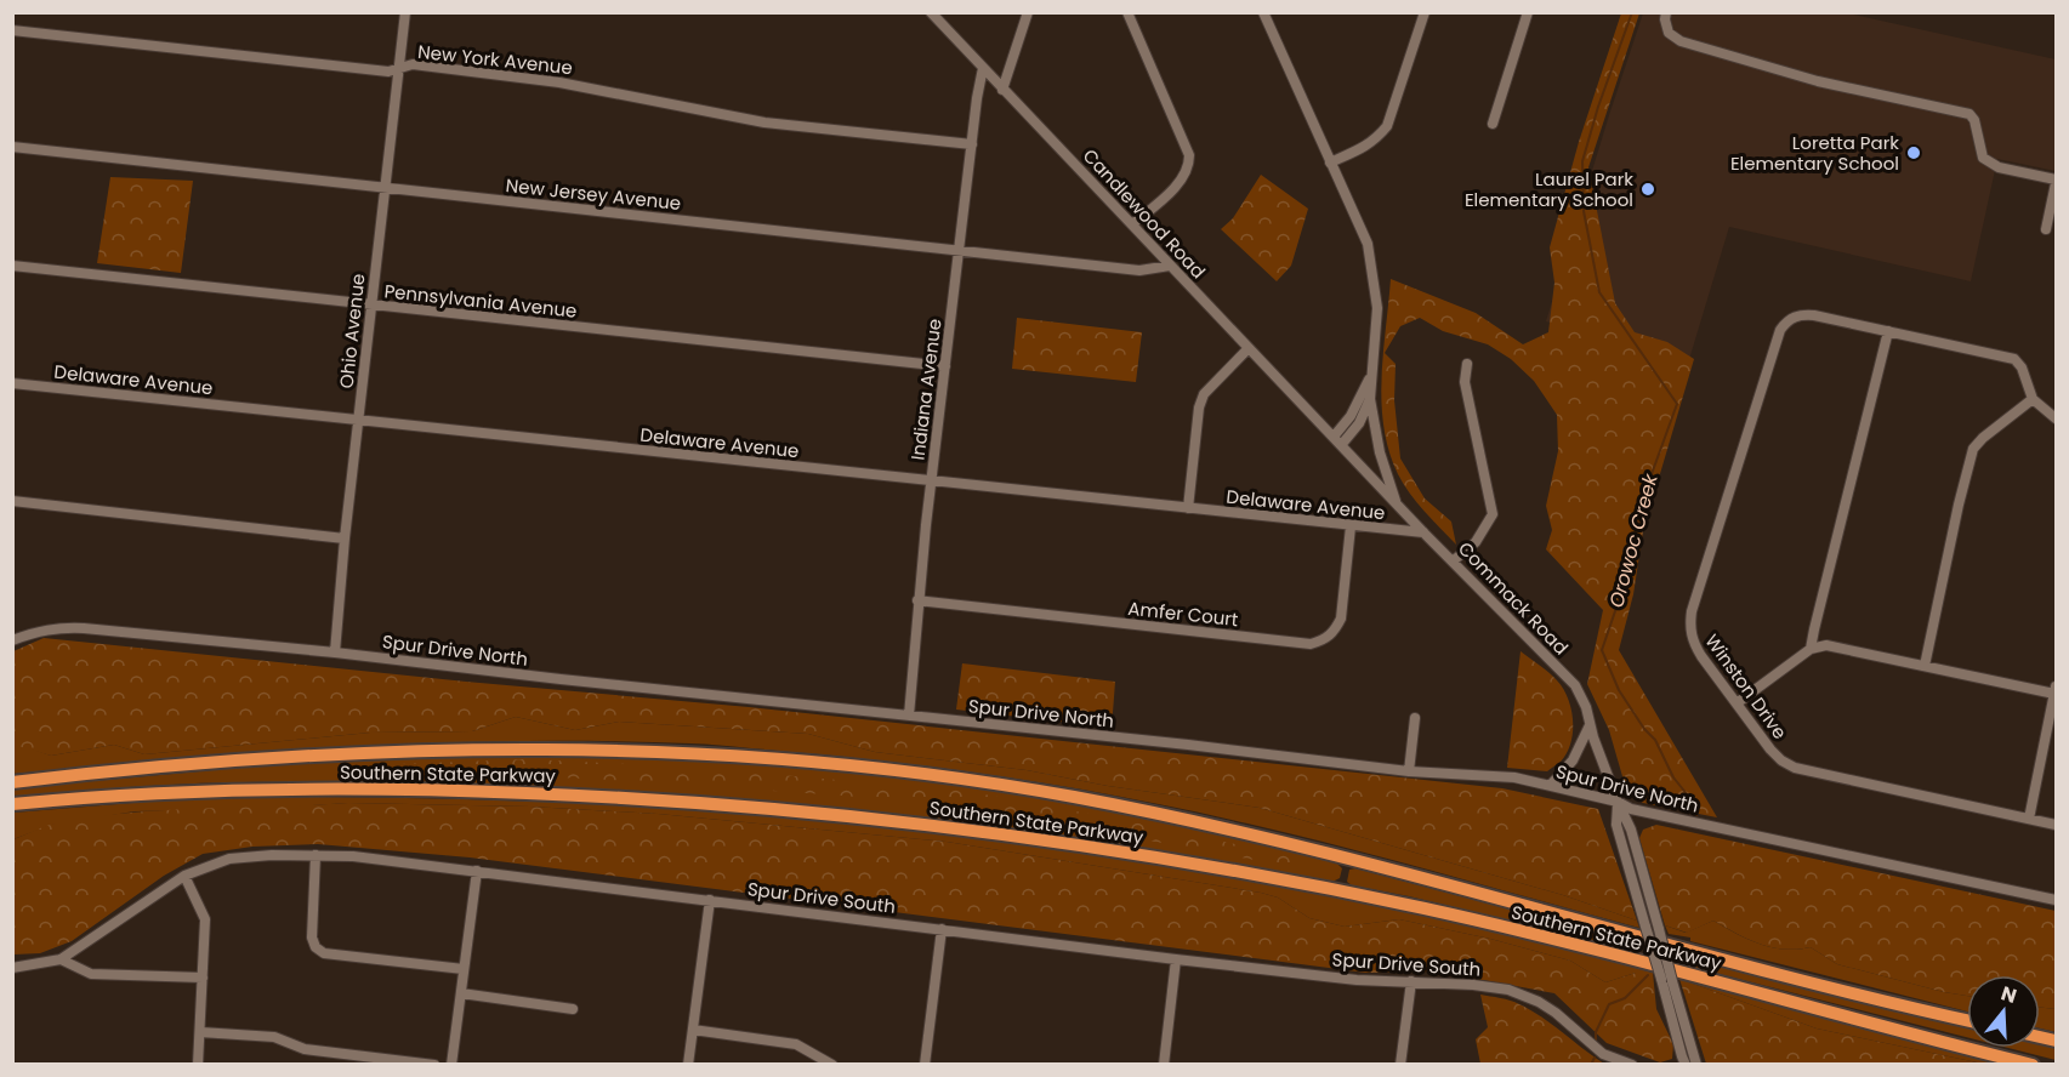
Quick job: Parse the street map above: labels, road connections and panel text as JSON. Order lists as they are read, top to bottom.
{
  "streets": {
    "highway": ["Southern State Parkway"],
    "street": [
      "New York Avenue",
      "New Jersey Avenue",
      "Candlewood Road",
      "Pennsylvania Avenue",
      "Ohio Avenue",
      "Delaware Avenue",
      "Indiana Avenue",
      "Commack Road",
      "Amfer Court",
      "Spur Drive North",
      "Winston Drive",
      "Spur Drive South"
    ]
  },
  "crossings": [
    ["New York Avenue", "Ohio Avenue"],
    ["New York Avenue", "Indiana Avenue"],
    ["New Jersey Avenue", "Candlewood Road"],
    ["New Jersey Avenue", "Ohio Avenue"],
    ["New Jersey Avenue", "Indiana Avenue"],
    ["Candlewood Road", "Indiana Avenue"],
    ["Candlewood Road", "Commack Road"],
    ["Pennsylvania Avenue", "Ohio Avenue"],
    ["Pennsylvania Avenue", "Indiana Avenue"],
    ["Ohio Avenue", "Delaware Avenue"],
    ["Ohio Avenue", "Spur Drive North"],
    ["Delaware Avenue", "Indiana Avenue"],
    ["Delaware Avenue", "Commack Road"],
    ["Delaware Avenue", "Amfer Court"],
    ["Indiana Avenue", "Amfer Court"],
    ["Indiana Avenue", "Spur Drive North"],
    ["Commack Road", "Spur Drive North"]
  ],
  "water": ["Orowoc Creek"],
  "places": ["Loretta Park Elementary School", "Laurel Park Elementary School"],
  "north": "top"
}
